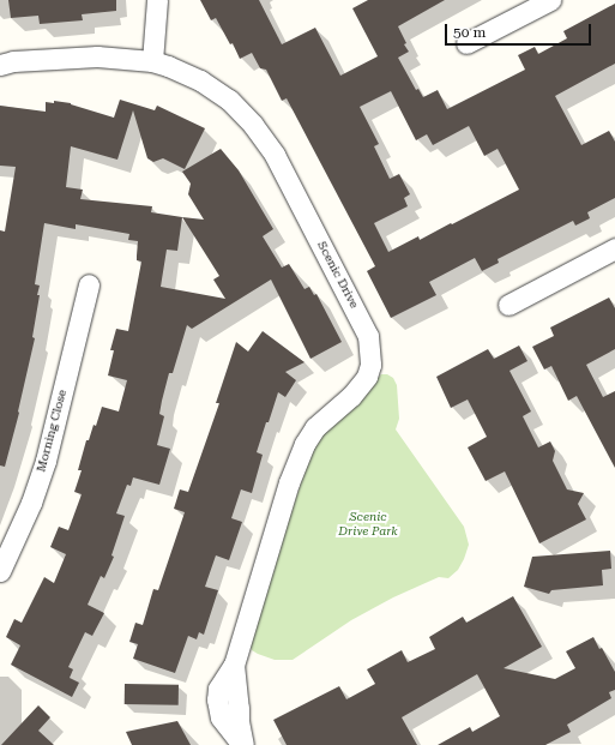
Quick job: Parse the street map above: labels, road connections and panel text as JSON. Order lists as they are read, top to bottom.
{
  "streets": {
    "street": ["Scenic Drive", "Morning Close"]
  },
  "parks": ["Scenic Drive Park"],
  "scale_bar": "50 m"
}
